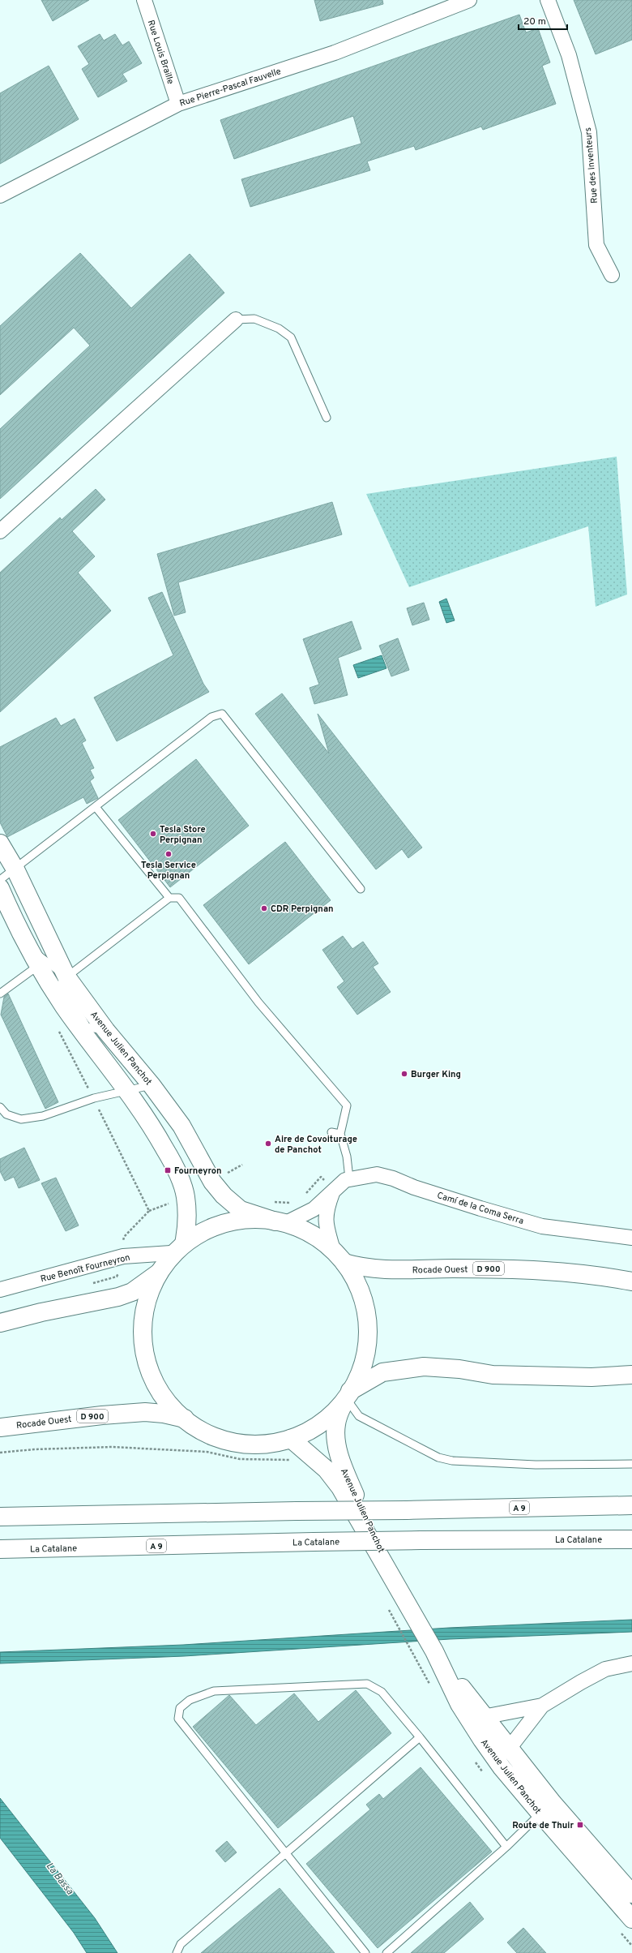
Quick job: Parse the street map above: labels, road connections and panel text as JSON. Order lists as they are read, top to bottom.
{
  "streets": {
    "main road": [
      "Avenue Julien Panchot",
      "D 900",
      "Rocade Ouest",
      "A 9",
      "La Catalane"
    ],
    "street": [
      "Rue Louis Braille",
      "Rue Pierre-Pascal Fauvelle",
      "Rue des Inventeurs",
      "Camí de la Coma Serra",
      "Rue Benoît Fourneyron"
    ]
  },
  "crossings": [
    ["Rue Louis Braille", "Rue Pierre-Pascal Fauvelle"],
    ["Avenue Julien Panchot", "Camí de la Coma Serra"],
    ["Avenue Julien Panchot", "Rocade Ouest"]
  ],
  "water": ["La Bassa"],
  "places": {
    "other": [
      "Tesla Store Perpignan",
      "Tesla Service Perpignan",
      "CDR Perpignan",
      "Burger King",
      "Aire de Covoiturage de Panchot"
    ],
    "transit": ["Fourneyron", "Route de Thuir"]
  },
  "scale_bar": "20 m"
}
